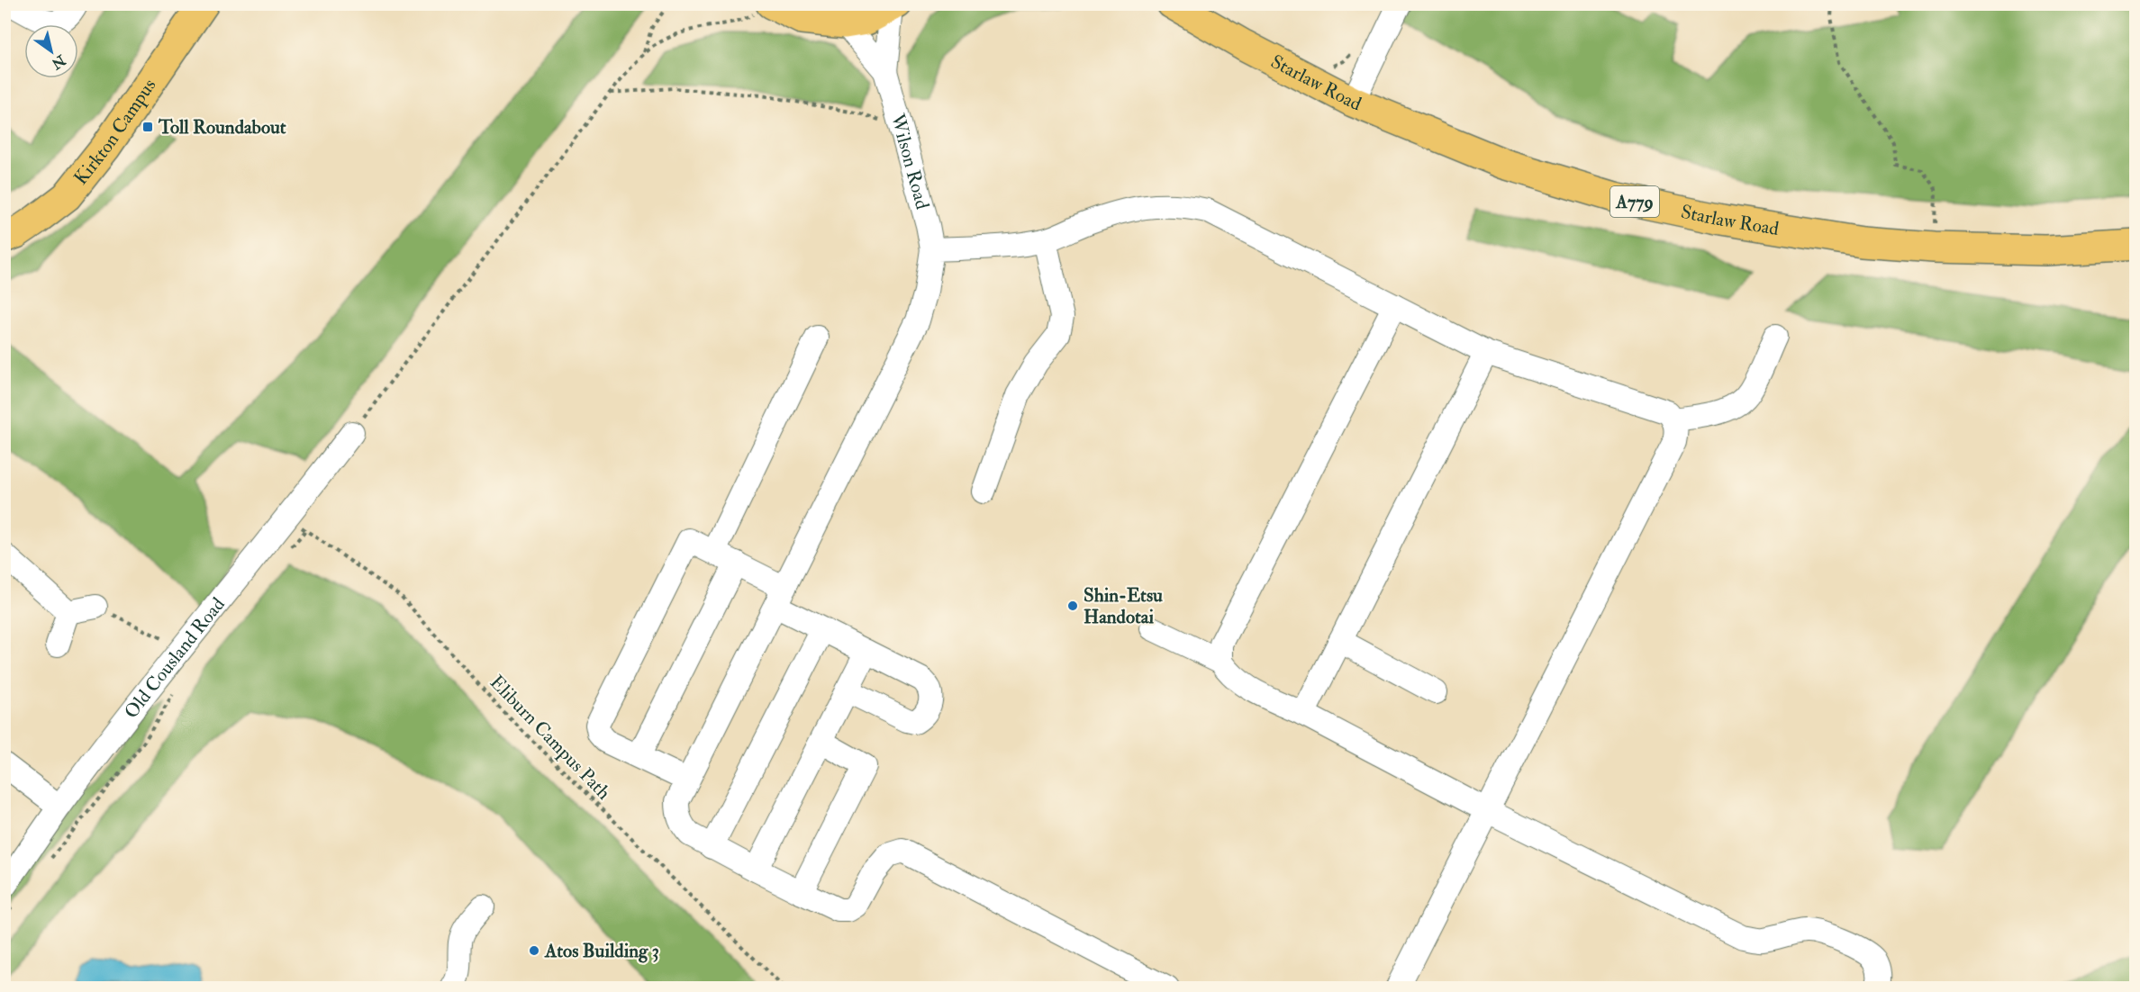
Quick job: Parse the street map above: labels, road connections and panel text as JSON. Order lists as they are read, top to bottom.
{
  "streets": {
    "main road": ["Starlaw Road", "Kirkton Campus", "A779"],
    "street": ["Wilson Road", "Old Cousland Road"],
    "path": ["Eliburn Campus Path"]
  },
  "crossings": [
    ["Old Cousland Road", "Eliburn Campus Path"]
  ],
  "places": {
    "transit": ["Toll Roundabout"],
    "other": ["Shin-Etsu Handotai", "Atos Building 3"]
  },
  "north": "bottom right"
}
